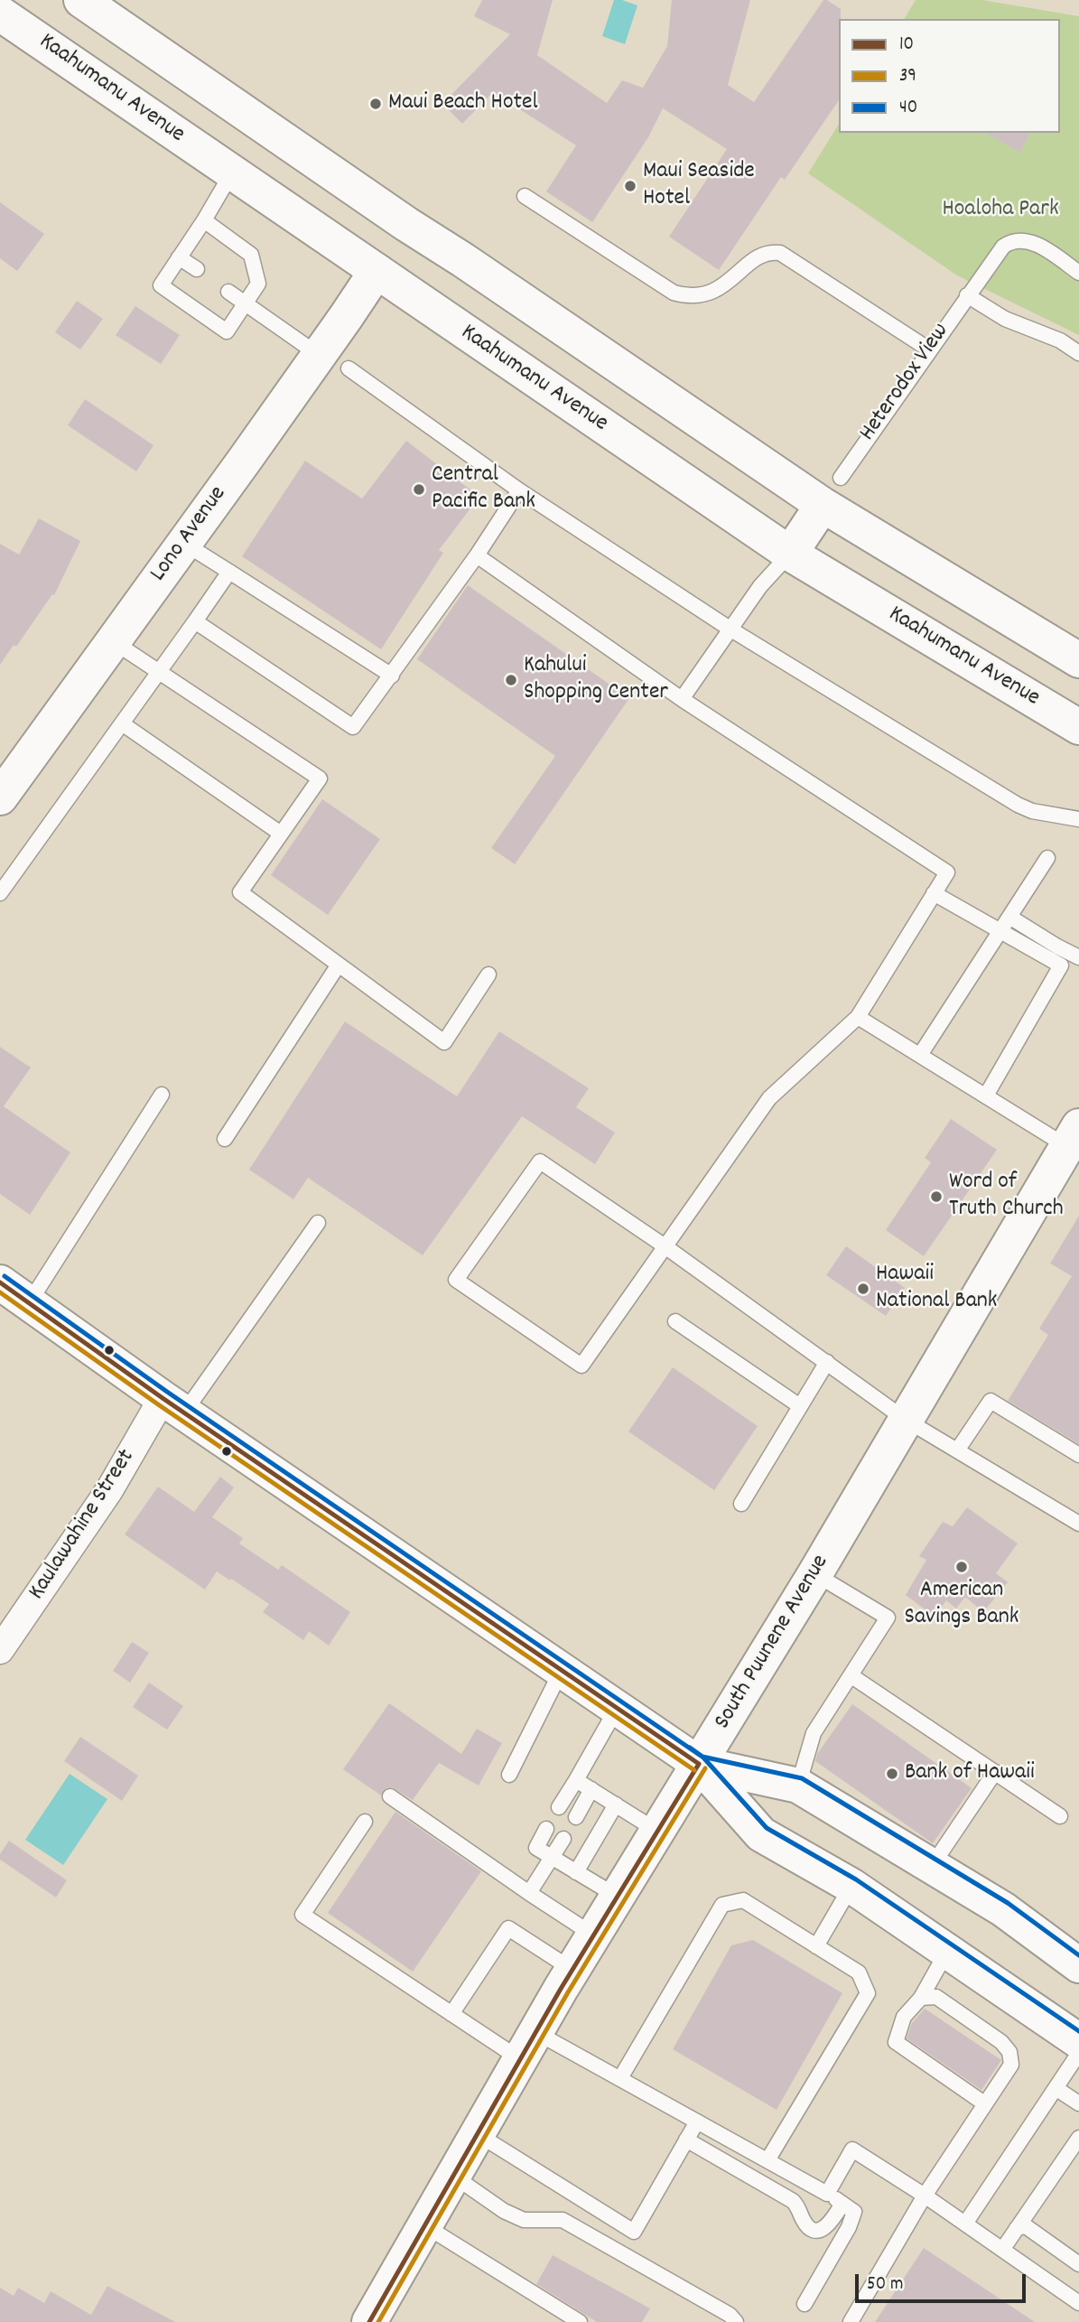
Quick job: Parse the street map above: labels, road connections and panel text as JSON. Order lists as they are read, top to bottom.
{
  "streets": {
    "main road": ["Kaahumanu Avenue", "Lono Avenue", "South Puunene Avenue"],
    "street": ["Kaulawahine Street"],
    "lane": ["Heterodox View"]
  },
  "crossings": [
    ["Kaahumanu Avenue", "Lono Avenue"]
  ],
  "parks": ["Hoaloha Park"],
  "places": [
    "Maui Beach Hotel",
    "Maui Seaside Hotel",
    "Central Pacific Bank",
    "Kahului Shopping Center",
    "Word of Truth Church",
    "Hawaii National Bank",
    "American Savings Bank",
    "Bank of Hawaii"
  ],
  "lines": ["transit line 40", "transit line 10", "transit line 39"],
  "legend": ["10", "39", "40"],
  "scale_bar": "50 m"
}
